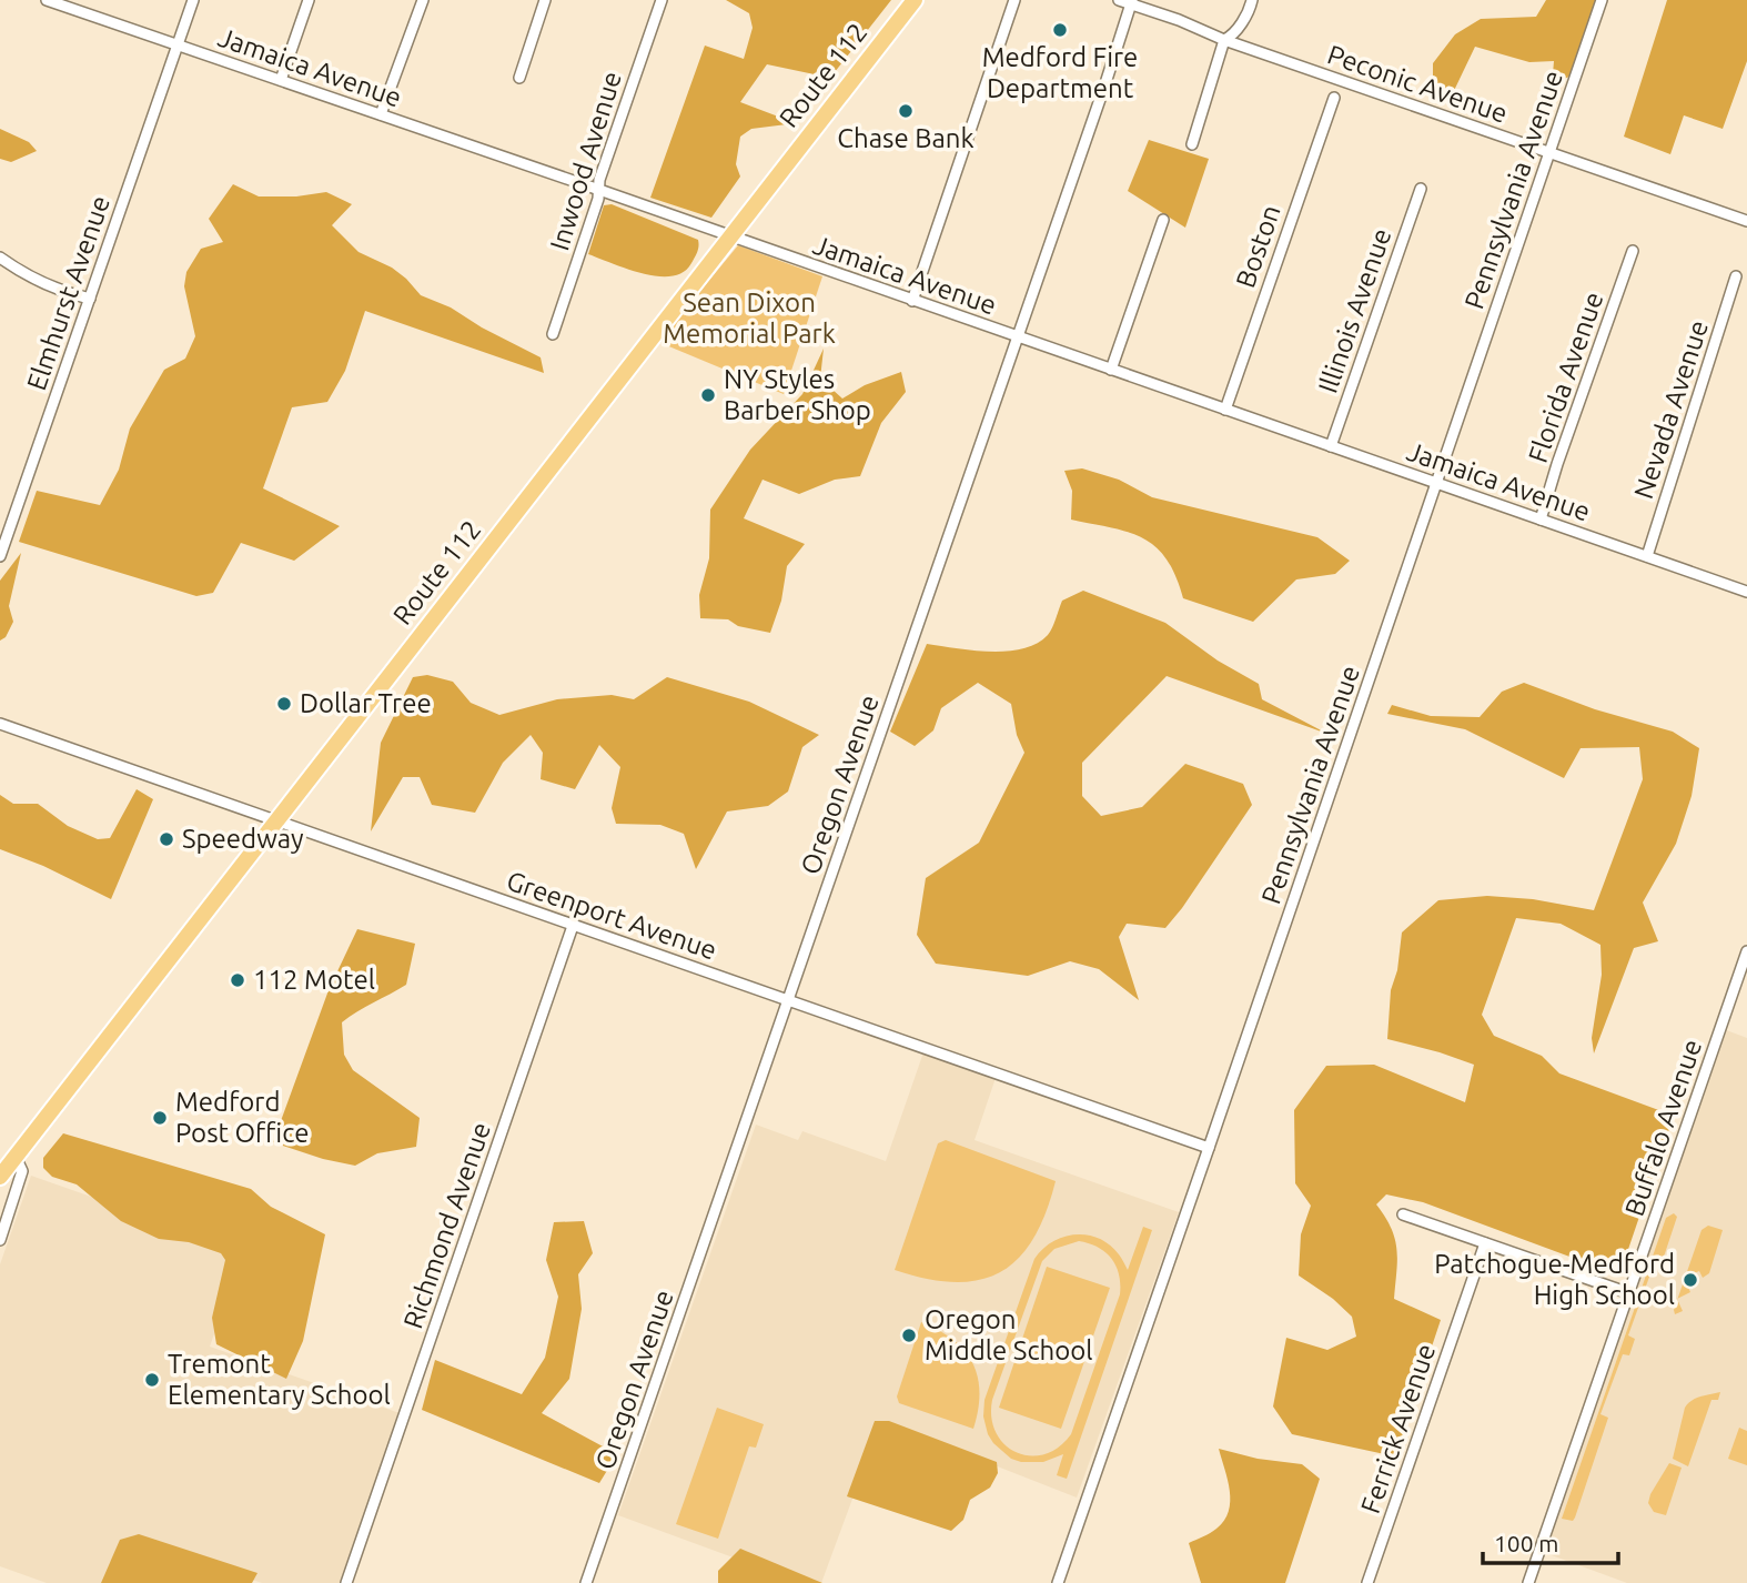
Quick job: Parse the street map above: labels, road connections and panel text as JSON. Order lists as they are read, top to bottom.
{
  "streets": {
    "main road": ["Route 112"],
    "street": [
      "Jamaica Avenue",
      "Peconic Avenue",
      "Inwood Avenue",
      "Pennsylvania Avenue",
      "Boston",
      "Elmhurst Avenue",
      "Illinois Avenue",
      "Florida Avenue",
      "Nevada Avenue",
      "Oregon Avenue",
      "Greenport Avenue",
      "Buffalo Avenue",
      "Richmond Avenue",
      "Ferrick Avenue"
    ]
  },
  "crossings": [
    ["Jamaica Avenue", "Route 112"],
    ["Jamaica Avenue", "Inwood Avenue"],
    ["Jamaica Avenue", "Pennsylvania Avenue"],
    ["Jamaica Avenue", "Boston"],
    ["Jamaica Avenue", "Elmhurst Avenue"],
    ["Jamaica Avenue", "Illinois Avenue"],
    ["Jamaica Avenue", "Florida Avenue"],
    ["Jamaica Avenue", "Nevada Avenue"],
    ["Jamaica Avenue", "Oregon Avenue"],
    ["Route 112", "Greenport Avenue"],
    ["Peconic Avenue", "Pennsylvania Avenue"],
    ["Peconic Avenue", "Oregon Avenue"],
    ["Pennsylvania Avenue", "Greenport Avenue"],
    ["Oregon Avenue", "Greenport Avenue"],
    ["Greenport Avenue", "Richmond Avenue"]
  ],
  "parks": ["Sean Dixon Memorial Park"],
  "places": [
    "Medford Fire Department",
    "Chase Bank",
    "NY Styles Barber Shop",
    "Dollar Tree",
    "Speedway",
    "112 Motel",
    "Medford Post Office",
    "Patchogue-Medford High School",
    "Oregon Middle School",
    "Tremont Elementary School"
  ],
  "scale_bar": "100 m"
}
